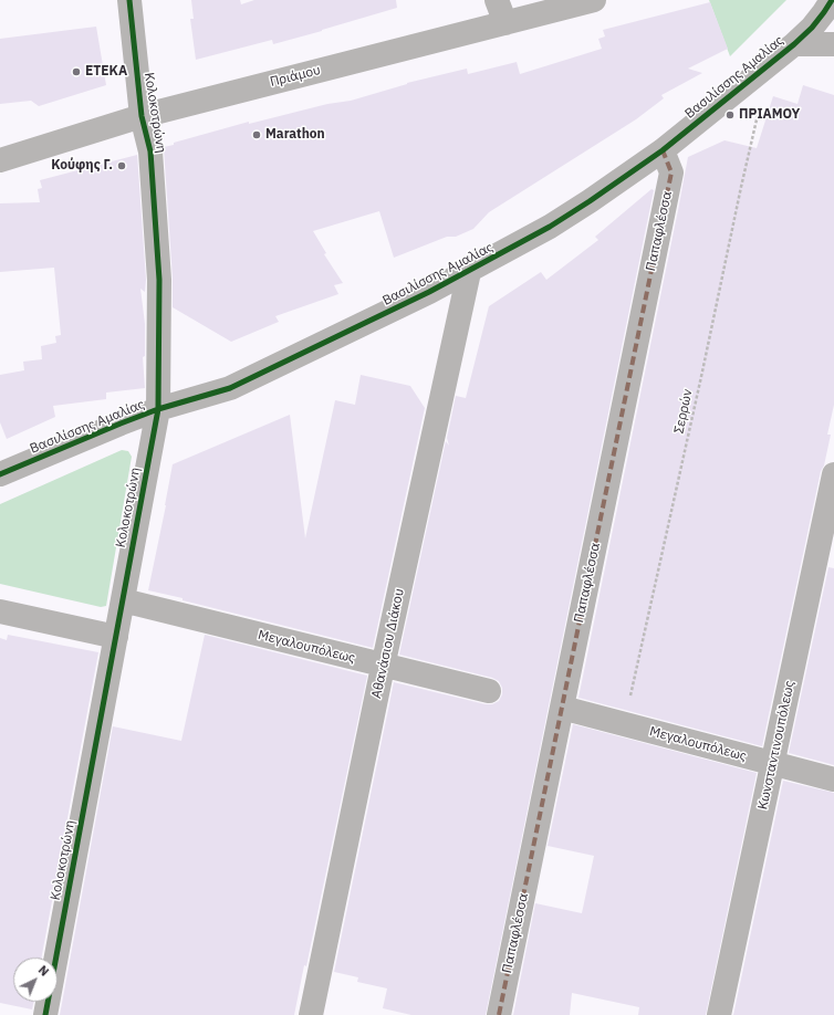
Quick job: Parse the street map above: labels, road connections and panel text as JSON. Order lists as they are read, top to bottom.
{
  "streets": {
    "street": [
      "Πριάμου",
      "Βασιλίσσης Αμαλίας",
      "Κολοκοτρώνη",
      "Παπαφλέσσα",
      "Αθανάσιου Διάκου",
      "Μεγαλουπόλεως",
      "Κωνσταντινουπόλεως"
    ],
    "path": ["Σερρών"]
  },
  "crossings": [
    ["Πριάμου", "Κολοκοτρώνη"],
    ["Βασιλίσσης Αμαλίας", "Κολοκοτρώνη"],
    ["Βασιλίσσης Αμαλίας", "Παπαφλέσσα"],
    ["Βασιλίσσης Αμαλίας", "Αθανάσιου Διάκου"],
    ["Κολοκοτρώνη", "Μεγαλουπόλεως"],
    ["Παπαφλέσσα", "Μεγαλουπόλεως"],
    ["Σερρών", "Μεγαλουπόλεως"],
    ["Αθανάσιου Διάκου", "Μεγαλουπόλεως"],
    ["Μεγαλουπόλεως", "Κωνσταντινουπόλεως"]
  ],
  "places": [
    "ΕΤΕΚΑ",
    "ΠΡΙΑΜΟΥ",
    "Marathon",
    "Κούφης Γ."
  ],
  "north": "top right"
}
